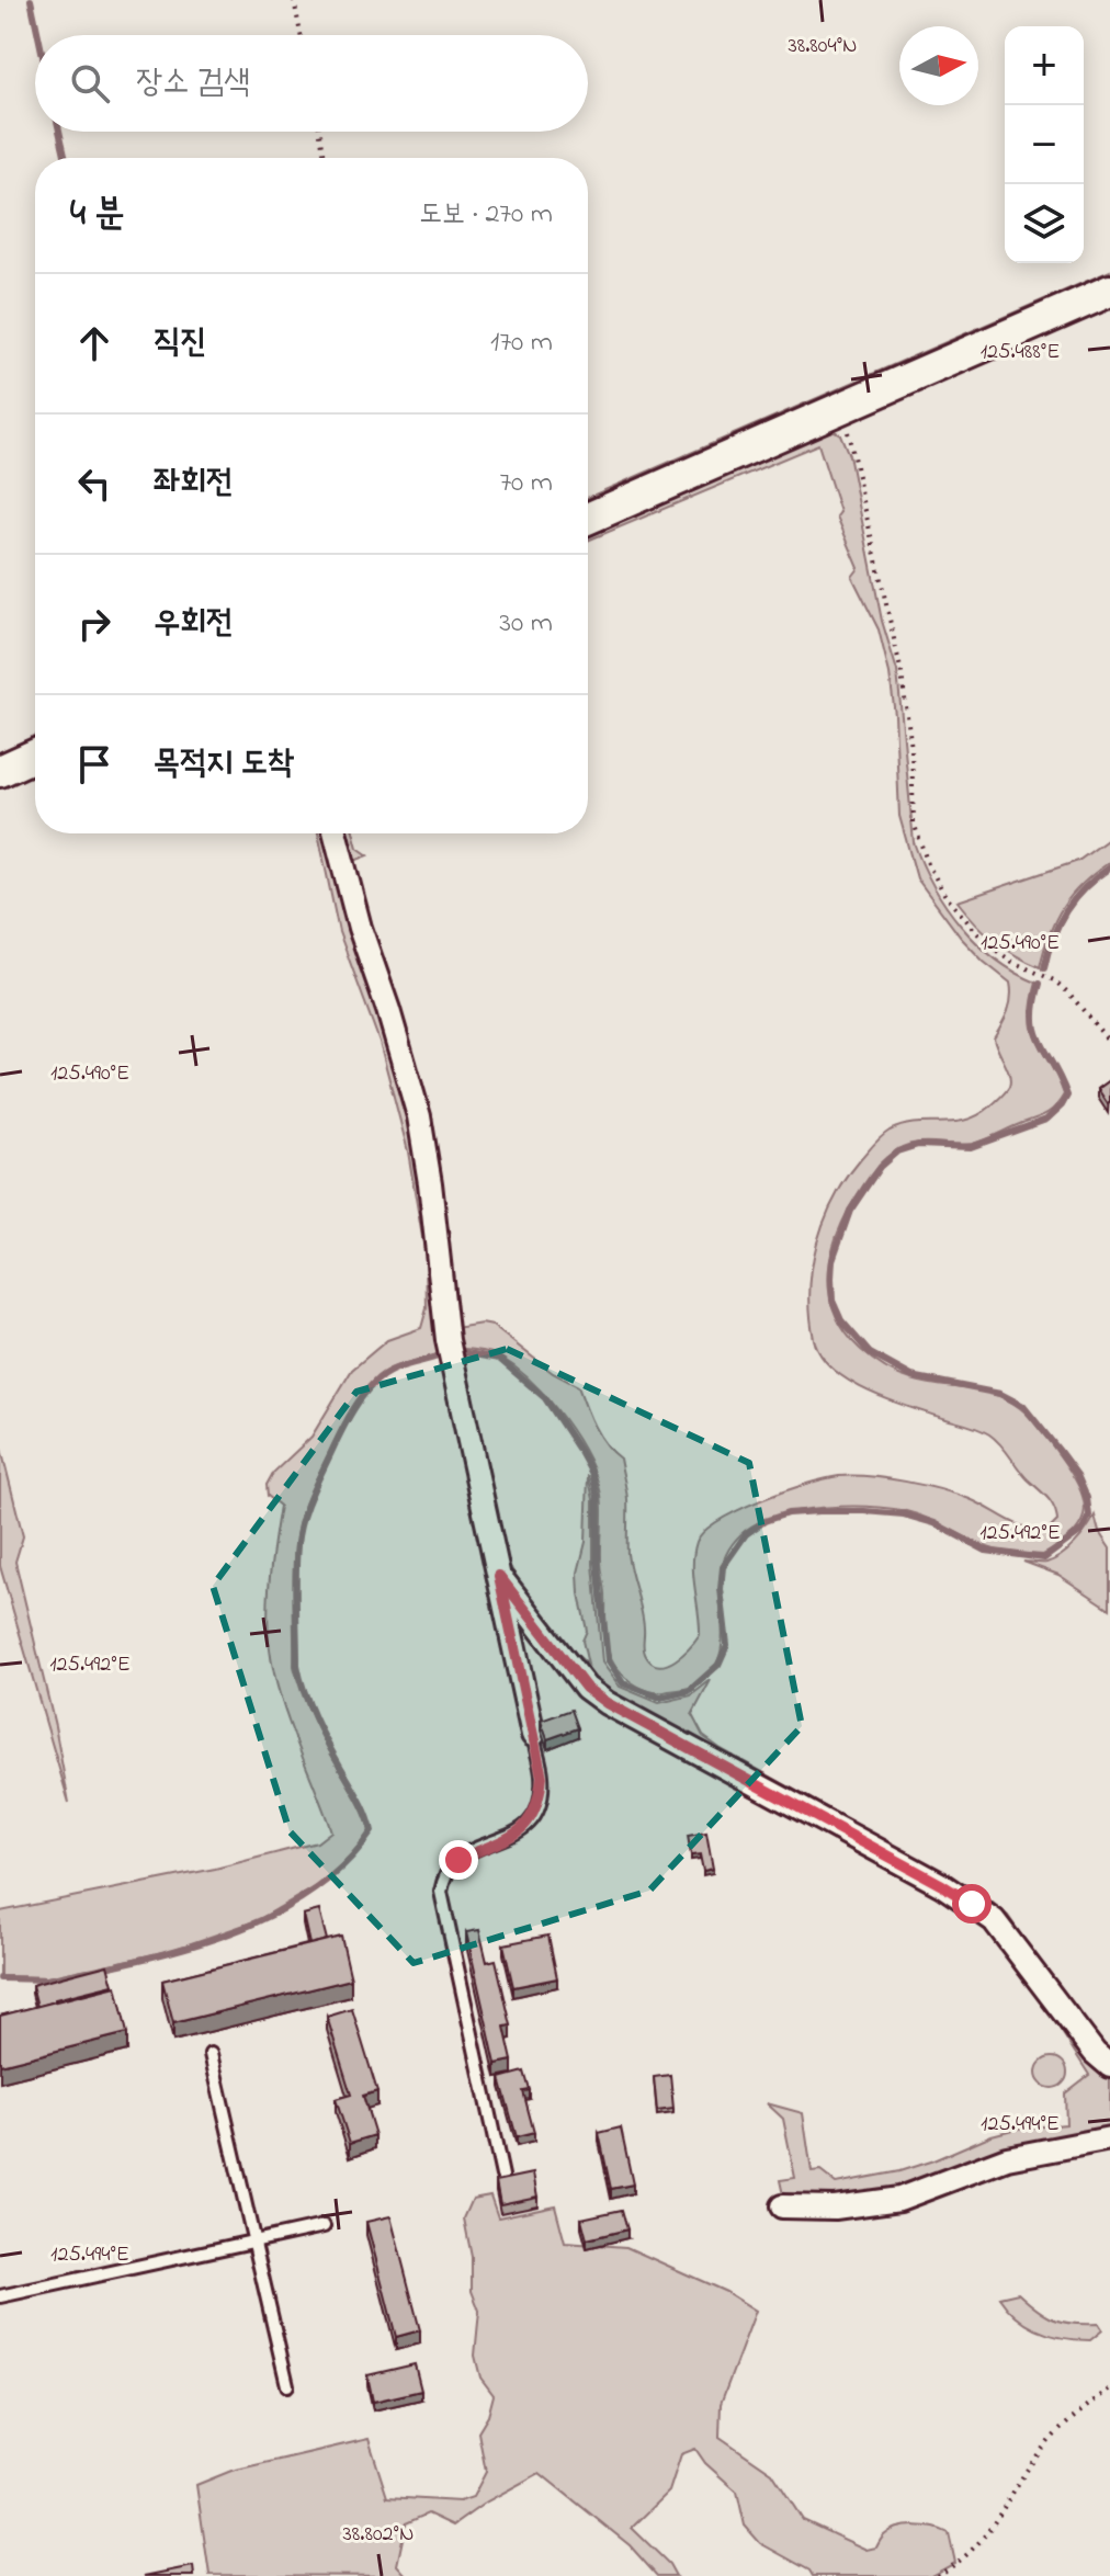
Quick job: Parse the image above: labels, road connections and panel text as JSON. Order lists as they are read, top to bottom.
{
  "north": "right",
  "page": {
    "map_buttons": ["+", "−"],
    "search": "장소 검색",
    "heading": ["4 분", "도보 · 270 m"],
    "list": [
      ["직진", "170 m"],
      ["좌회전", "70 m"],
      ["우회전", "30 m"],
      "목적지 도착"
    ]
  },
  "coordinates": [
    "38.804°N",
    "125.488°E",
    "125.490°E",
    "125.492°E",
    "125.494°E",
    "38.802°N"
  ]
}
